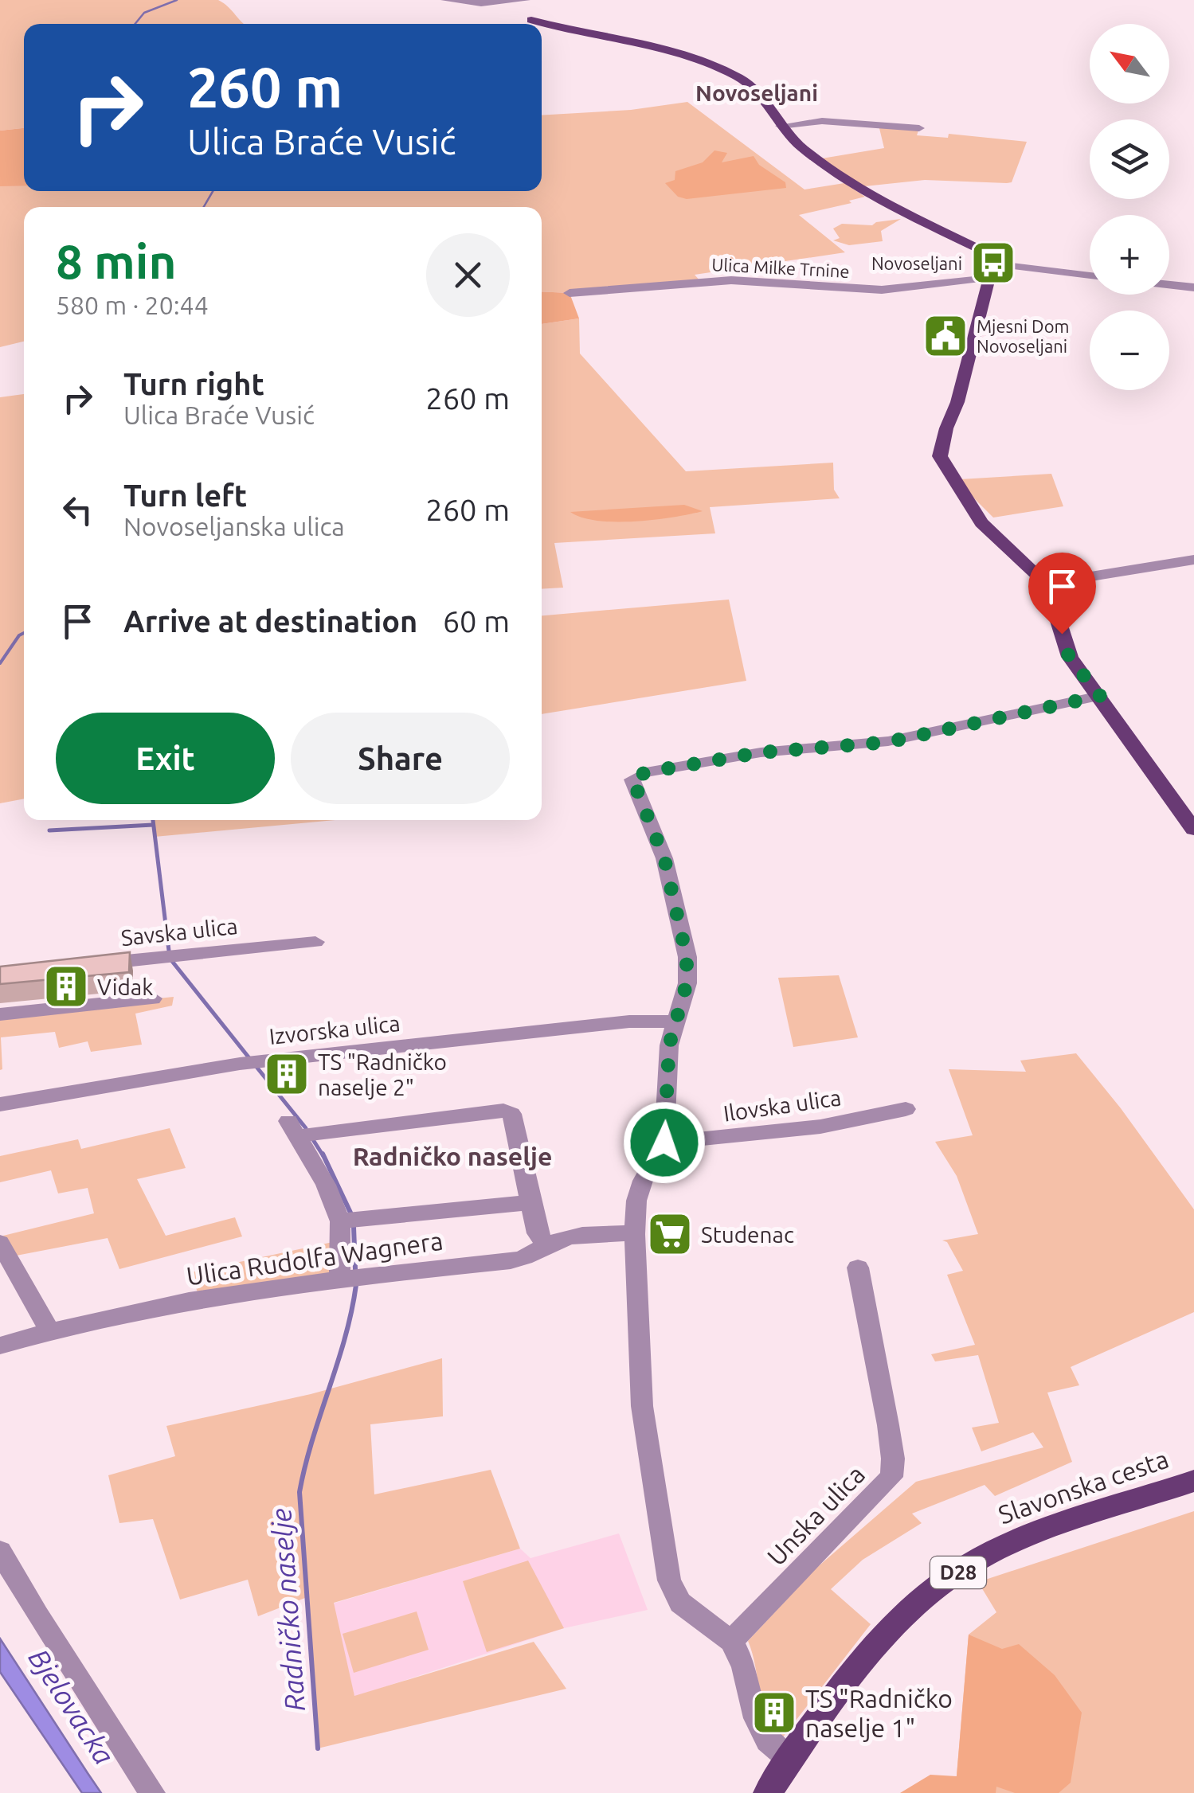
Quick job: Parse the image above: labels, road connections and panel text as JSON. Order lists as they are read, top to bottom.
{
  "streets": {
    "main road": ["Slavonska cesta", "D28"],
    "street": [
      "Ulica Milke Trnine",
      "Savska ulica",
      "Izvorska ulica",
      "Ilovska ulica",
      "Ulica Rudolfa Wagnera",
      "Unska ulica"
    ]
  },
  "districts": ["Novoseljani", "Radničko naselje"],
  "water": ["Radničko naselje", "Bjelovacka"],
  "places": {
    "bus stop": ["Novoseljani"],
    "public building": ["Mjesni Dom Novoseljani"],
    "building": ["Vidak", "TS \"Radničko naselje 2\"", "TS \"Radničko naselje 1\""],
    "supermarket": ["Studenac"]
  },
  "north": "top left",
  "page": {
    "map_buttons": ["+", "−"],
    "turn": ["260 m", "Ulica Braće Vusić"],
    "heading": ["8 min", "580 m · 20:44"],
    "list": [
      {
        "name": "Turn right",
        "note": "Ulica Braće Vusić",
        "value": "260 m"
      },
      {
        "name": "Turn left",
        "note": "Novoseljanska ulica",
        "value": "260 m"
      },
      {
        "name": "Arrive at destination",
        "value": "60 m"
      }
    ],
    "buttons": ["Exit", "Share"]
  }
}
